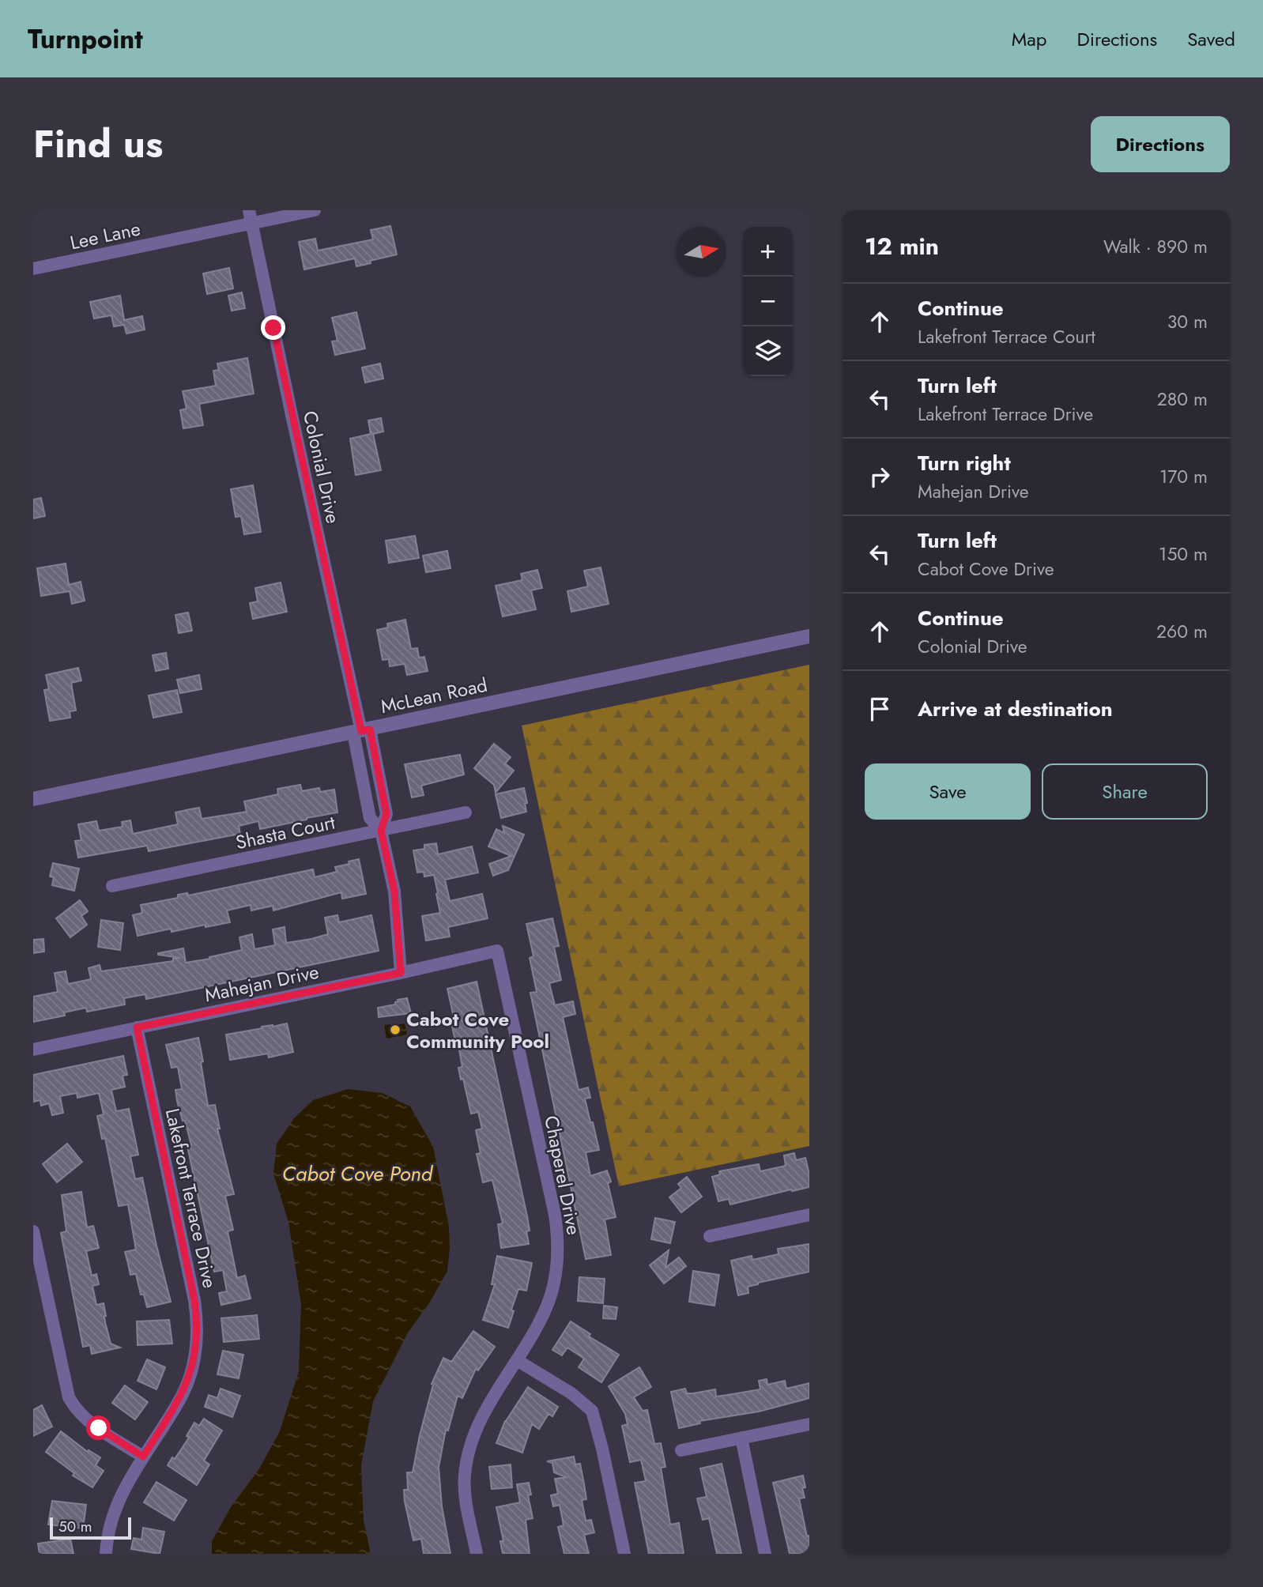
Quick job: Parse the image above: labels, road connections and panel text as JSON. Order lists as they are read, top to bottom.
{
  "streets": {
    "street": [
      "Lee Lane",
      "Colonial Drive",
      "McLean Road",
      "Shasta Court",
      "Mahejan Drive",
      "Chaperel Drive",
      "Lakefront Terrace Drive"
    ]
  },
  "crossings": [
    ["Lee Lane", "Colonial Drive"],
    ["Colonial Drive", "McLean Road"],
    ["Colonial Drive", "Shasta Court"],
    ["Colonial Drive", "Mahejan Drive"],
    ["Mahejan Drive", "Chaperel Drive"],
    ["Mahejan Drive", "Lakefront Terrace Drive"]
  ],
  "water": ["Cabot Cove Pond"],
  "places": ["Cabot Cove Community Pool"],
  "scale_bar": "50 m",
  "north": "right",
  "page": {
    "header": "Turnpoint",
    "nav": ["Map", "Directions", "Saved"],
    "title": "Find us",
    "buttons": [
      "Directions",
      ["Save", "Share"]
    ],
    "heading": ["12 min", "Walk · 890 m"],
    "map_buttons": ["+", "−"],
    "list": [
      ["Continue", "Lakefront Terrace Court", "30 m"],
      ["Turn left", "Lakefront Terrace Drive", "280 m"],
      ["Turn right", "Mahejan Drive", "170 m"],
      ["Turn left", "Cabot Cove Drive", "150 m"],
      ["Continue", "Colonial Drive", "260 m"],
      "Arrive at destination"
    ],
    "scale": "50 m"
  }
}
